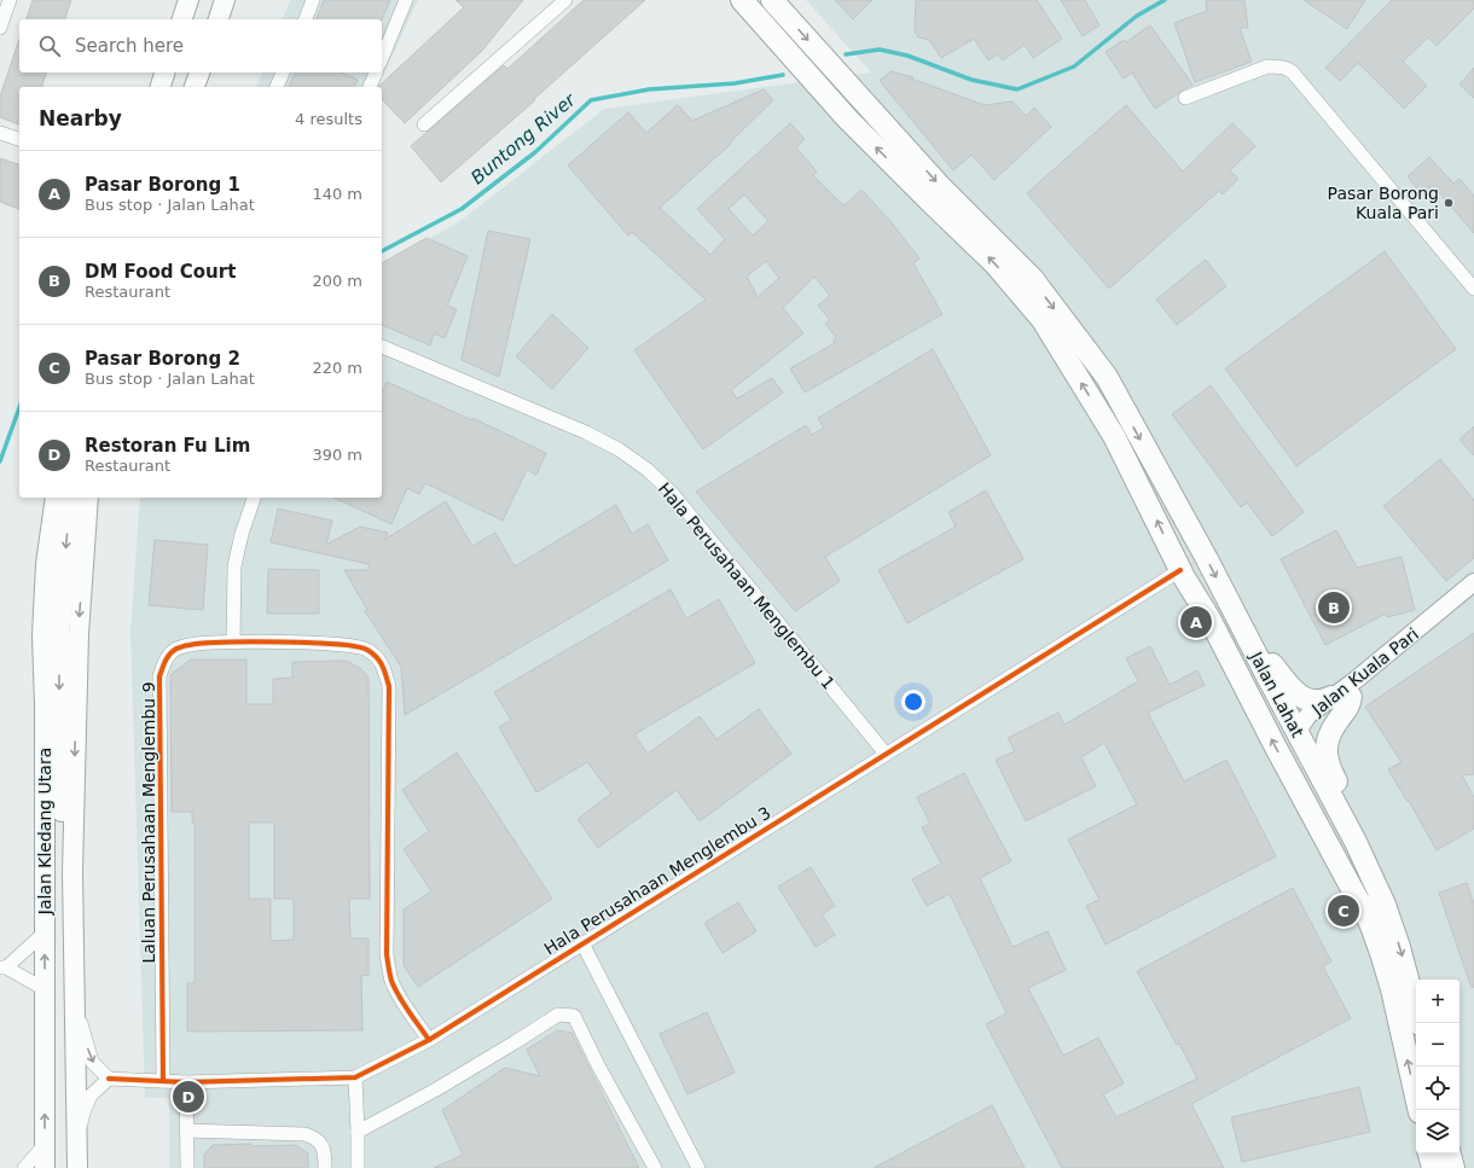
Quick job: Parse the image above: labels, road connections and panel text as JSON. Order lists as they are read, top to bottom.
{
  "streets": {
    "main road": ["Jalan Lahat", "Jalan Kledang Utara"],
    "street": [
      "Hala Perusahaan Menglembu 1",
      "Jalan Kuala Pari",
      "Laluan Perusahaan Menglembu 9",
      "Hala Perusahaan Menglembu 3"
    ]
  },
  "crossings": [
    ["Hala Perusahaan Menglembu 1", "Hala Perusahaan Menglembu 3"],
    ["Jalan Kuala Pari", "Jalan Lahat"],
    ["Laluan Perusahaan Menglembu 9", "Hala Perusahaan Menglembu 3"]
  ],
  "water": ["Buntong River"],
  "places": ["Pasar Borong Kuala Pari"],
  "page": {
    "search": "Search here",
    "heading": ["Nearby", "4 results"],
    "list": [
      {
        "mark": "A",
        "name": "Pasar Borong 1",
        "note": "Bus stop · Jalan Lahat",
        "value": "140 m"
      },
      {
        "mark": "B",
        "name": "DM Food Court",
        "note": "Restaurant",
        "value": "200 m"
      },
      {
        "mark": "C",
        "name": "Pasar Borong 2",
        "note": "Bus stop · Jalan Lahat",
        "value": "220 m"
      },
      {
        "mark": "D",
        "name": "Restoran Fu Lim",
        "note": "Restaurant",
        "value": "390 m"
      }
    ],
    "pins": [
      "B",
      "A",
      "C",
      "D"
    ],
    "map_buttons": ["+", "−"]
  }
}
